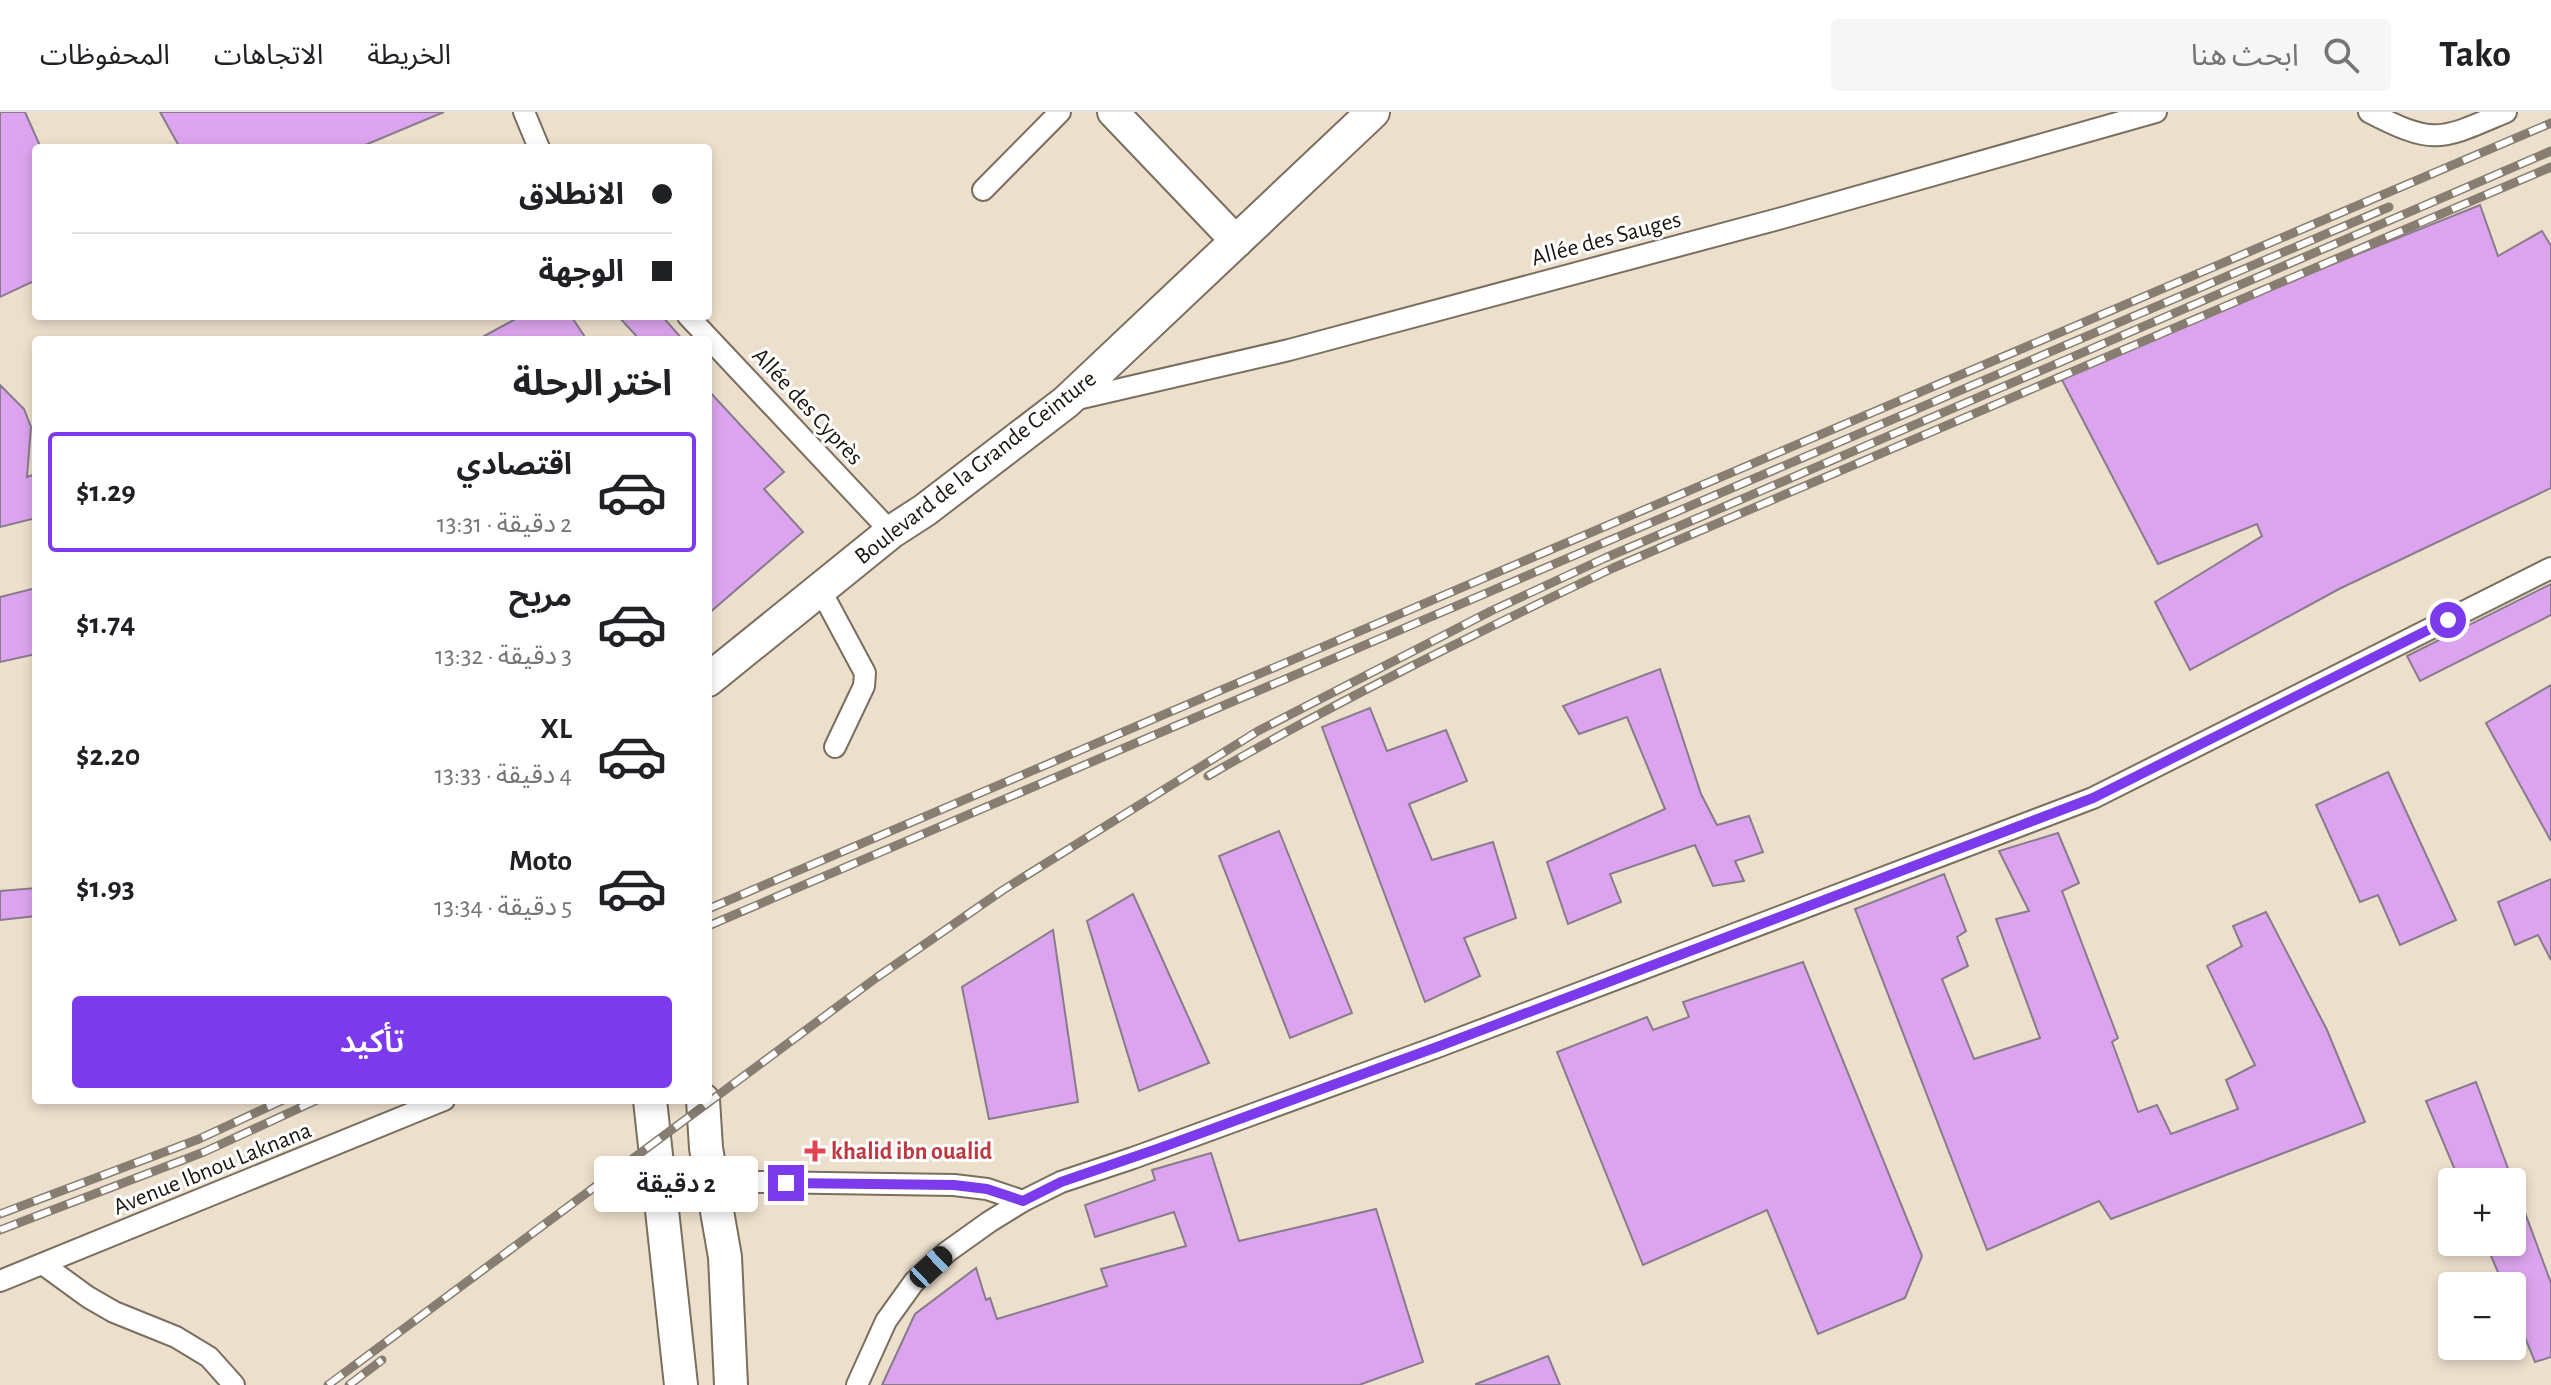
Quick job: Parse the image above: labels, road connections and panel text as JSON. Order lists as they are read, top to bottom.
{
  "streets": {
    "main road": ["Boulevard de la Grande Ceinture"],
    "street": ["Allée des Sauges", "Allée des Cyprès", "Avenue Ibnou Laknana"]
  },
  "crossings": [
    ["Allée des Sauges", "Boulevard de la Grande Ceinture"],
    ["Allée des Cyprès", "Boulevard de la Grande Ceinture"]
  ],
  "places": {
    "health": ["khalid ibn oualid"]
  },
  "page": {
    "header": "Tako",
    "search": "ابحث هنا",
    "nav": ["الخريطة", "الاتجاهات", "المحفوظات"],
    "banner": ["الانطلاق", "الوجهة"],
    "heading": "اختر الرحلة",
    "list": [
      {
        "name": "اقتصادي",
        "note": "2 دقيقة · 13:31",
        "value": "$1.29"
      },
      {
        "name": "مريح",
        "note": "3 دقيقة · 13:32",
        "value": "$1.74"
      },
      {
        "name": "XL",
        "note": "4 دقيقة · 13:33",
        "value": "$2.20"
      },
      {
        "name": "Moto",
        "note": "5 دقيقة · 13:34",
        "value": "$1.93"
      }
    ],
    "buttons": "تأكيد",
    "bubble": "2 دقيقة",
    "map_buttons": ["+", "−"]
  }
}
